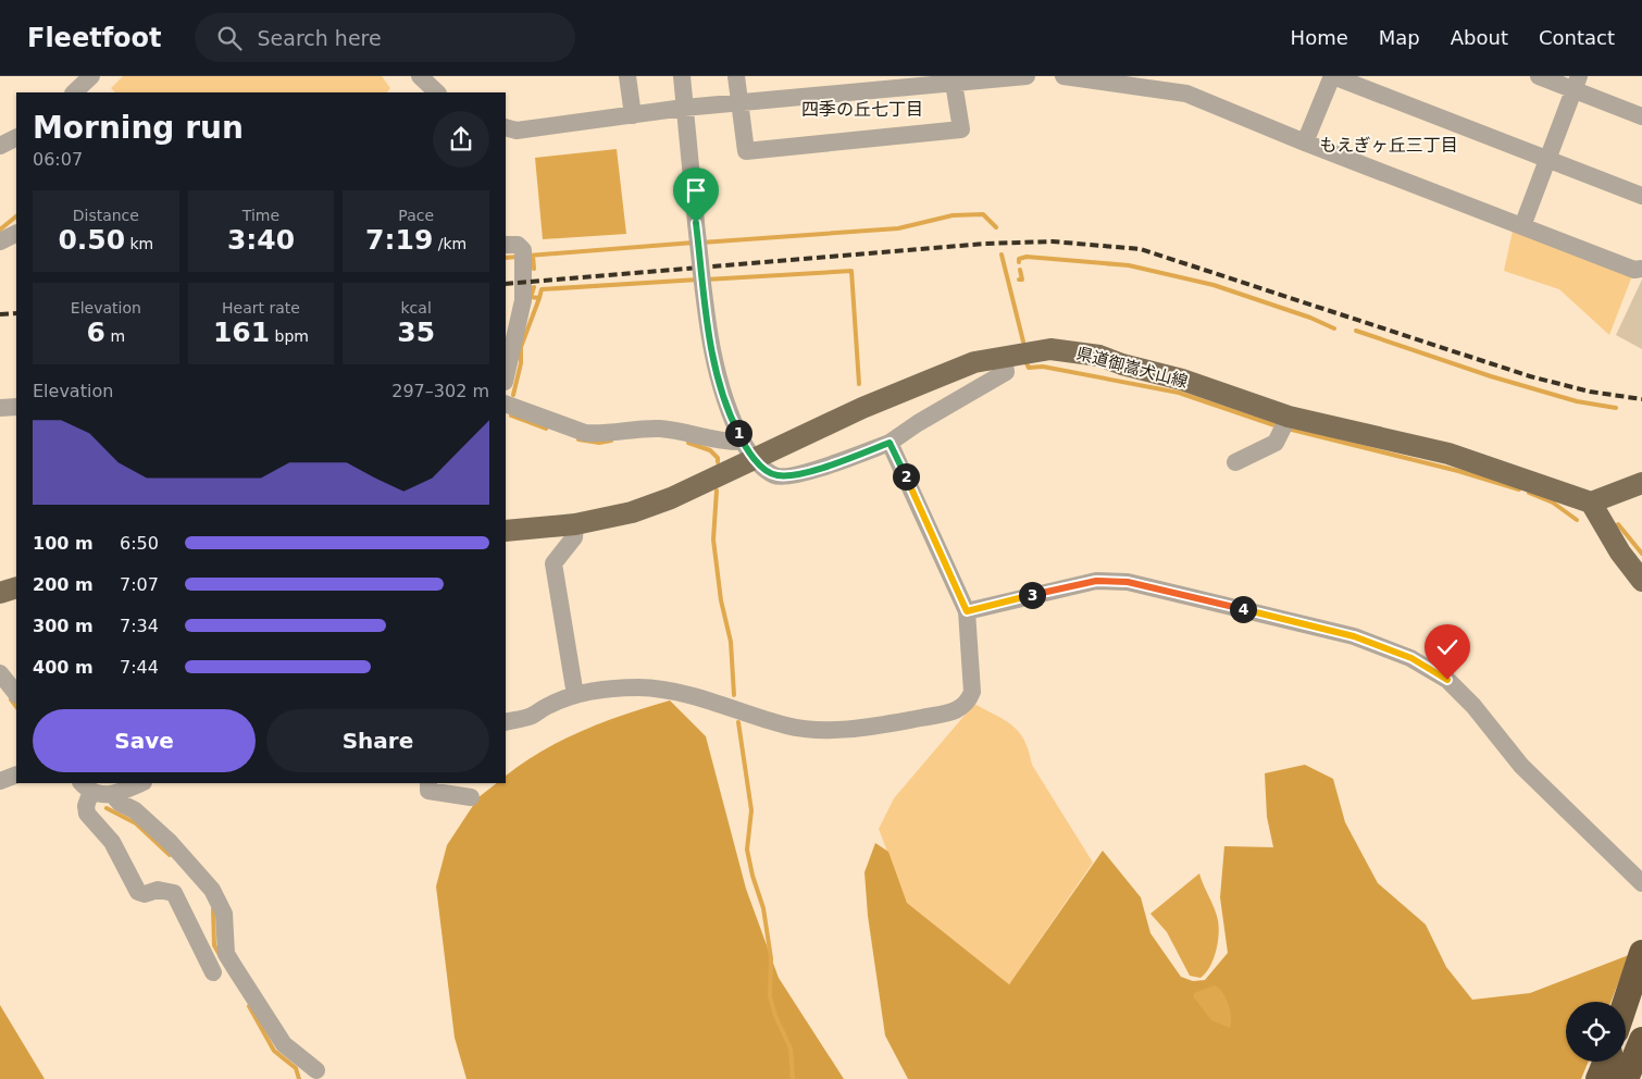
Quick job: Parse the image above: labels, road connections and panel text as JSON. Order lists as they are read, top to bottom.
{
  "streets": {
    "main road": ["県道御嵩犬山線"]
  },
  "districts": ["四季の丘七丁目", "もえぎヶ丘三丁目"],
  "page": {
    "header": "Fleetfoot",
    "search": "Search here",
    "nav": [
      "Home",
      "Map",
      "About",
      "Contact"
    ],
    "heading": ["Morning run", "06:07"],
    "stats": [
      ["Distance", "0.50 km"],
      ["Time", "3:40"],
      ["Pace", "7:19 /km"],
      ["Elevation", "6 m"],
      ["Heart rate", "161 bpm"],
      ["kcal", "35"]
    ],
    "chart": ["Elevation", "297–302 m"],
    "pins": [
      "1",
      "2",
      "3",
      "4"
    ],
    "list": [
      {
        "name": "100 m",
        "note": "6:50"
      },
      {
        "name": "200 m",
        "note": "7:07"
      },
      {
        "name": "300 m",
        "note": "7:34"
      },
      {
        "name": "400 m",
        "note": "7:44"
      }
    ],
    "buttons": ["Save", "Share"]
  }
}
